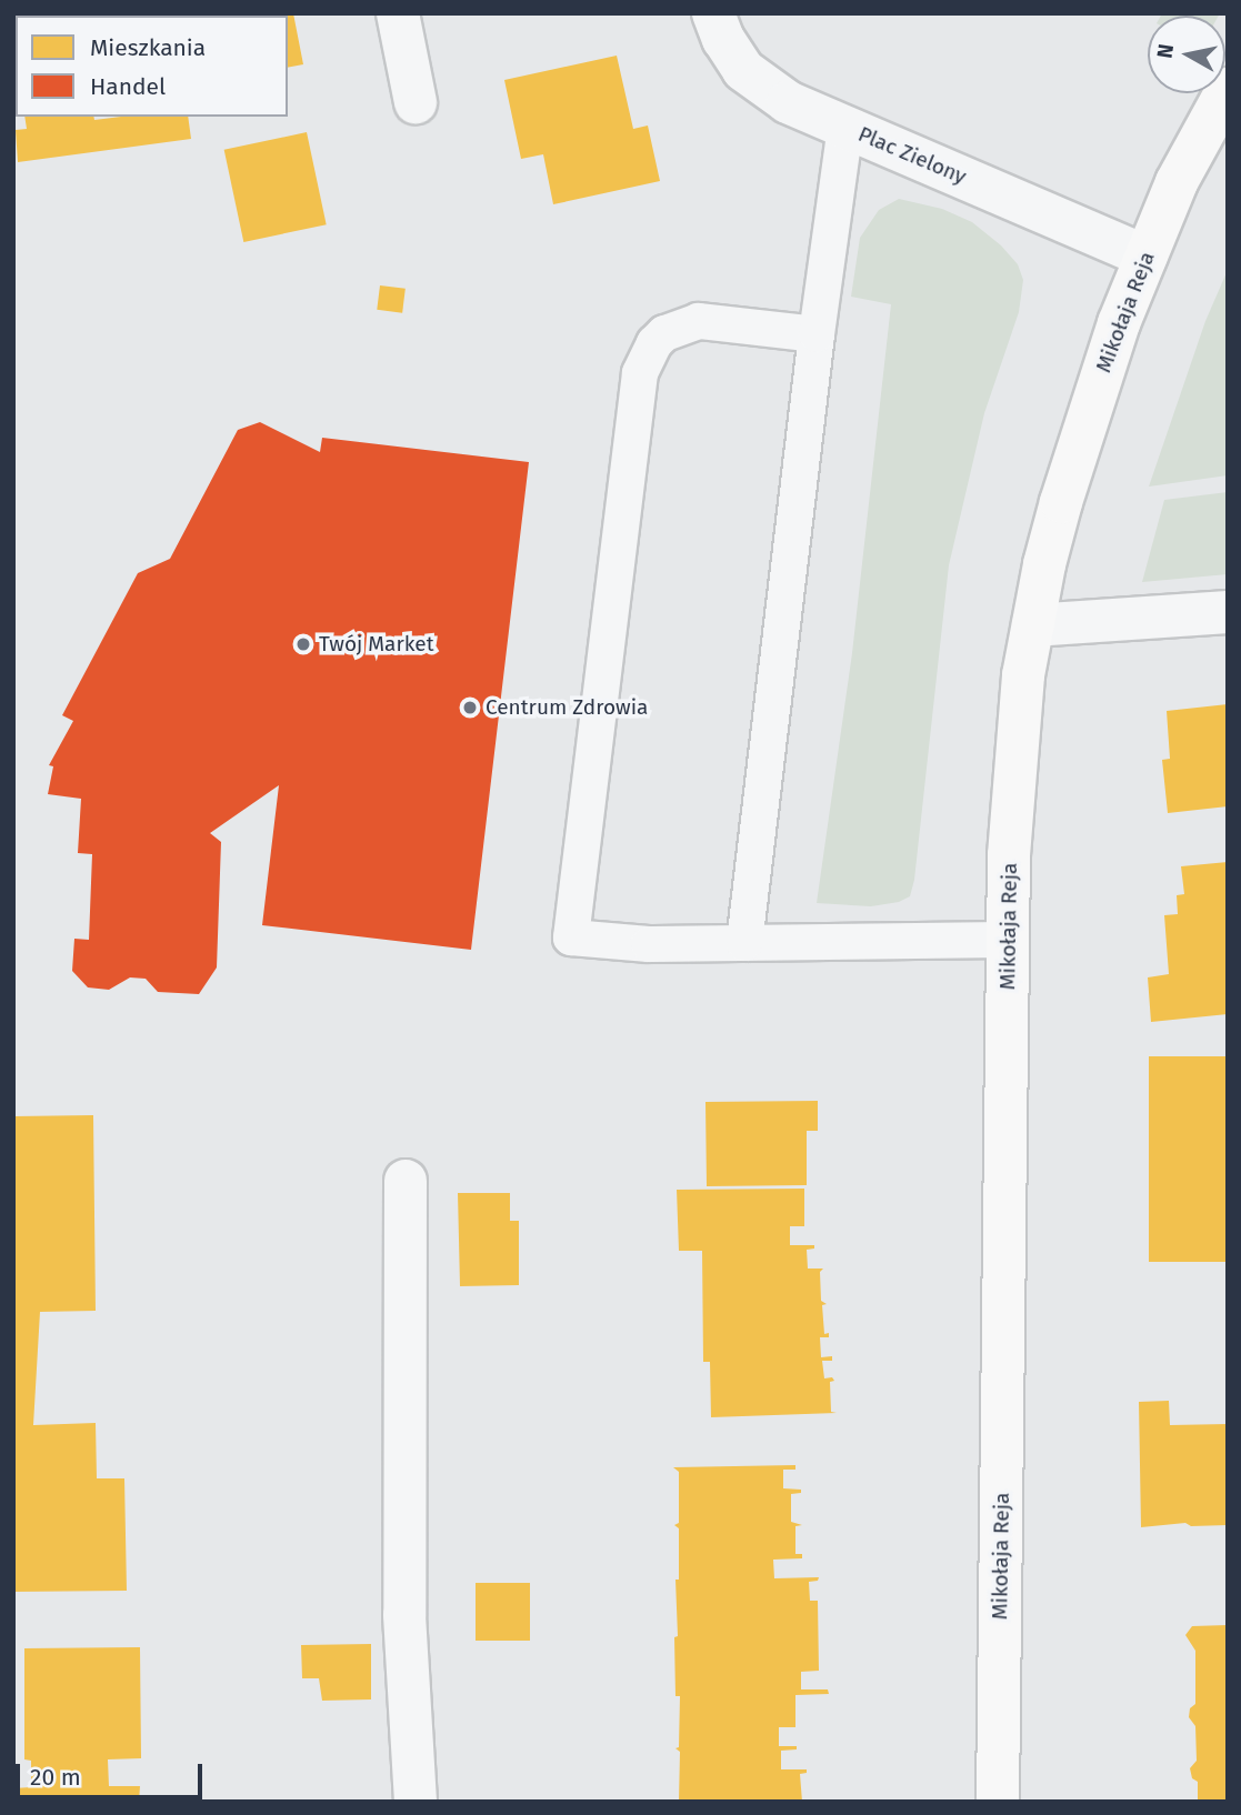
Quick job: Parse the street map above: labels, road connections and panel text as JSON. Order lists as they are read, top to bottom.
{
  "streets": {
    "street": ["Plac Zielony", "Mikołaja Reja"]
  },
  "crossings": [
    ["Plac Zielony", "Mikołaja Reja"]
  ],
  "places": ["Twój Market", "Centrum Zdrowia"],
  "legend": ["Mieszkania", "Handel"],
  "scale_bar": "20 m",
  "north": "left"
}
